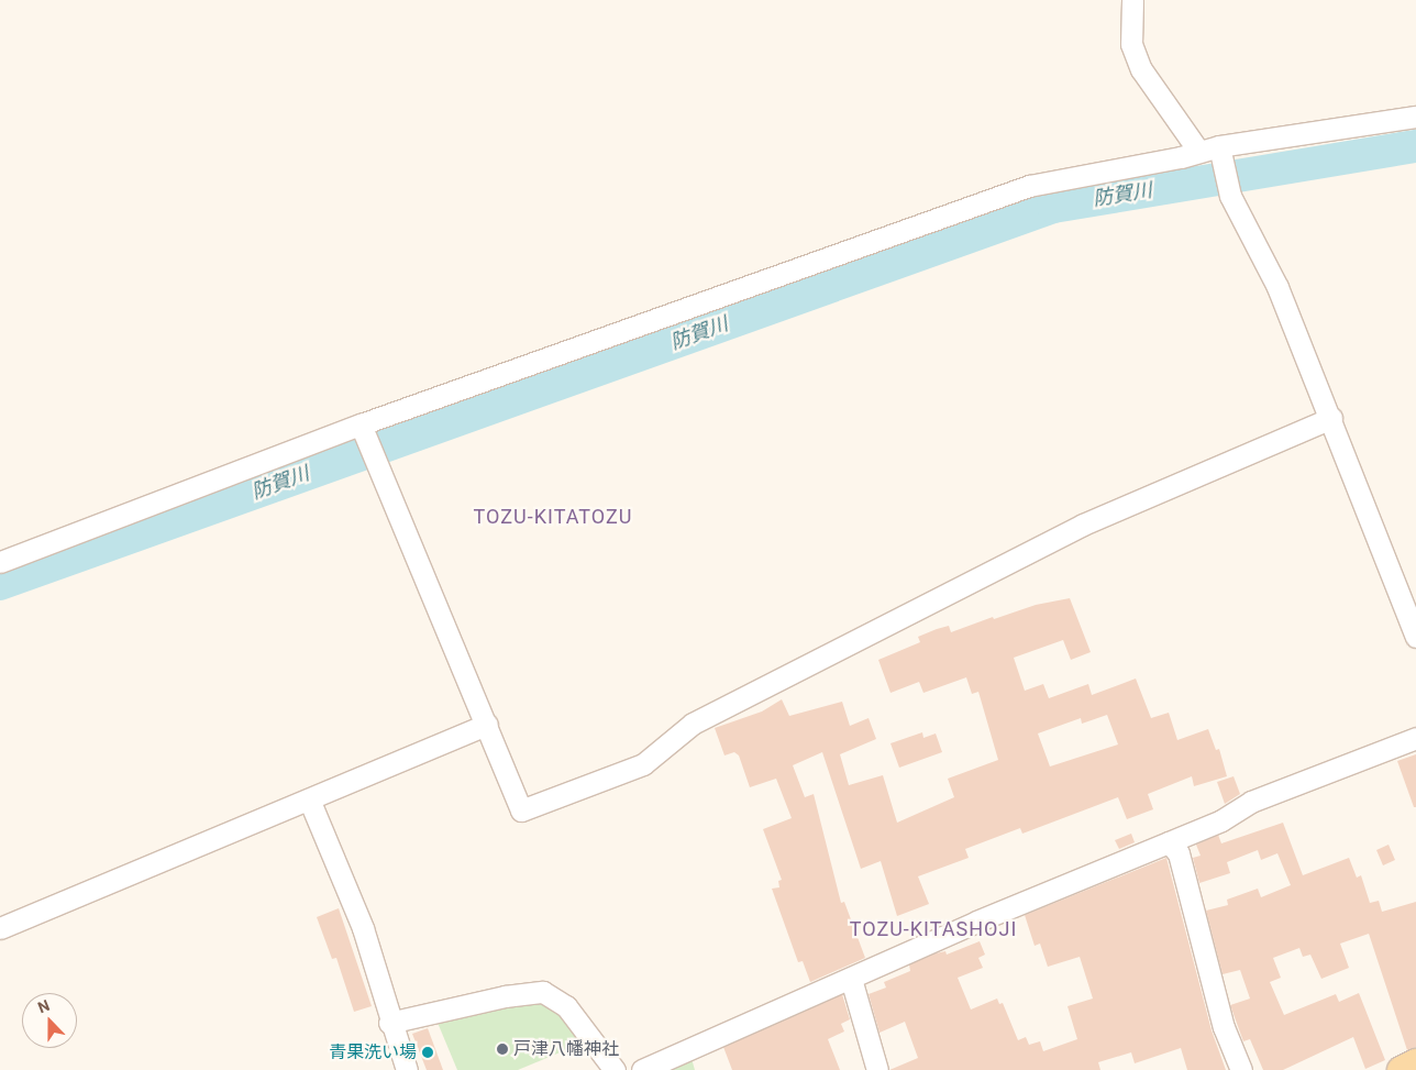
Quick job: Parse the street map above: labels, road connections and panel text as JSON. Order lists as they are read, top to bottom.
{
  "districts": ["TOZU-KITATOZU", "TOZU-KITASHOJI"],
  "water": ["防賀川"],
  "places": ["戸津八幡神社", "青果洗い場"],
  "north": "top"
}
